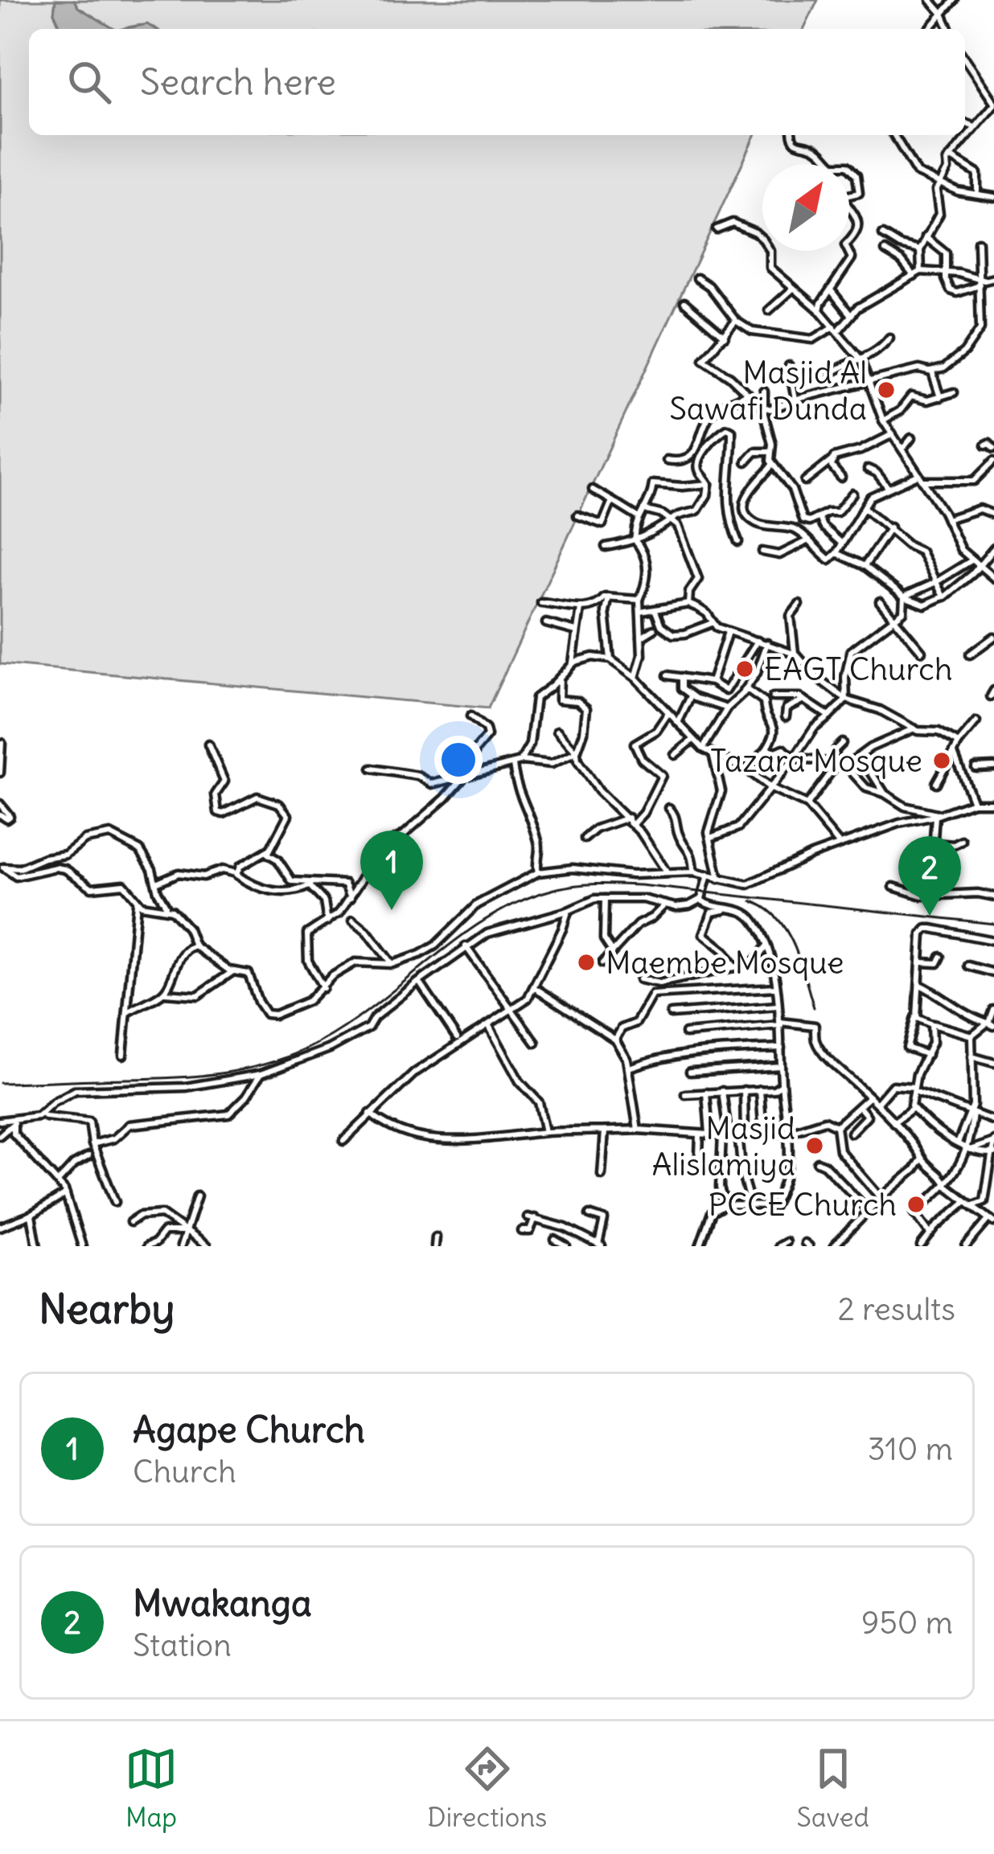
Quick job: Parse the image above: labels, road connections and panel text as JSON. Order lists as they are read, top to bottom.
{
  "places": [
    "Masjid Al Sawafi Dunda",
    "EAGT Church",
    "Tazara Mosque",
    "Maembe Mosque",
    "Masjid Alislamiya",
    "PCCE Church"
  ],
  "north": "top right",
  "page": {
    "search": "Search here",
    "pins": ["1", "2"],
    "heading": ["Nearby", "2 results"],
    "list": [
      {
        "mark": "1",
        "name": "Agape Church",
        "note": "Church",
        "value": "310 m"
      },
      {
        "mark": "2",
        "name": "Mwakanga",
        "note": "Station",
        "value": "950 m"
      }
    ],
    "nav": ["Map", "Directions", "Saved"]
  }
}
